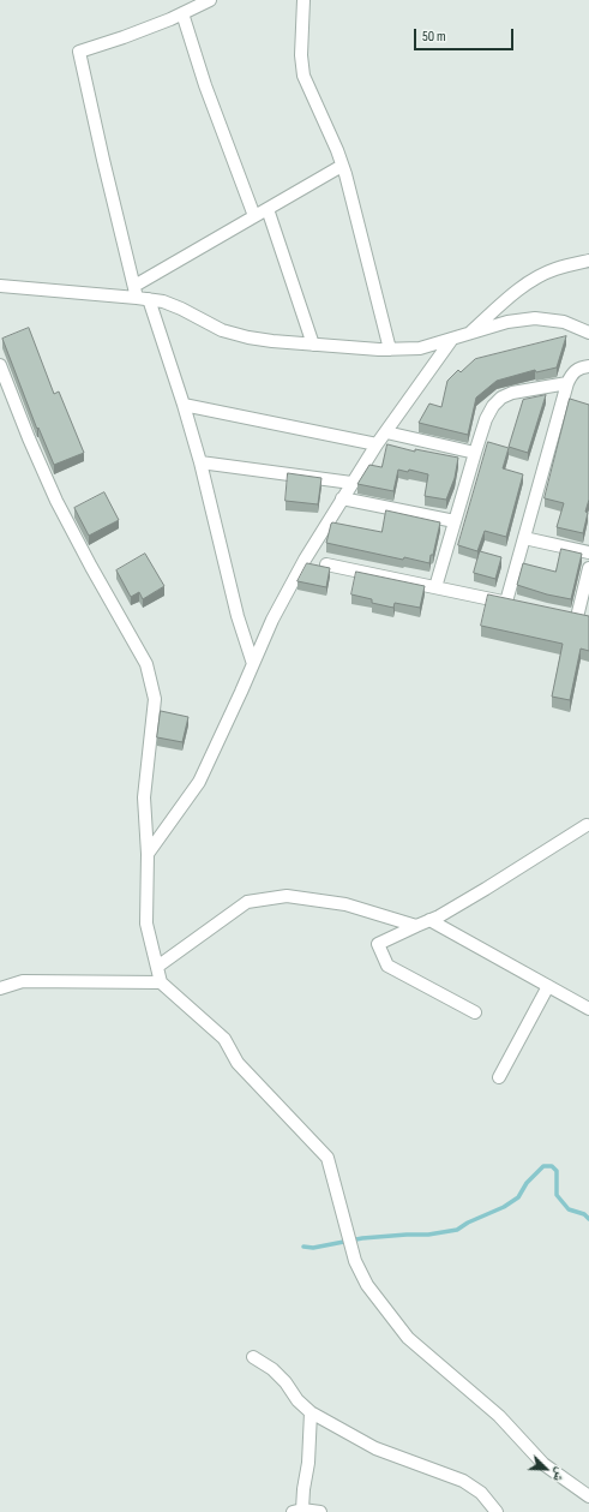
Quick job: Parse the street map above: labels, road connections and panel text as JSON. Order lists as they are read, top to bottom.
{
  "scale_bar": "50 m",
  "north": "bottom right"
}
